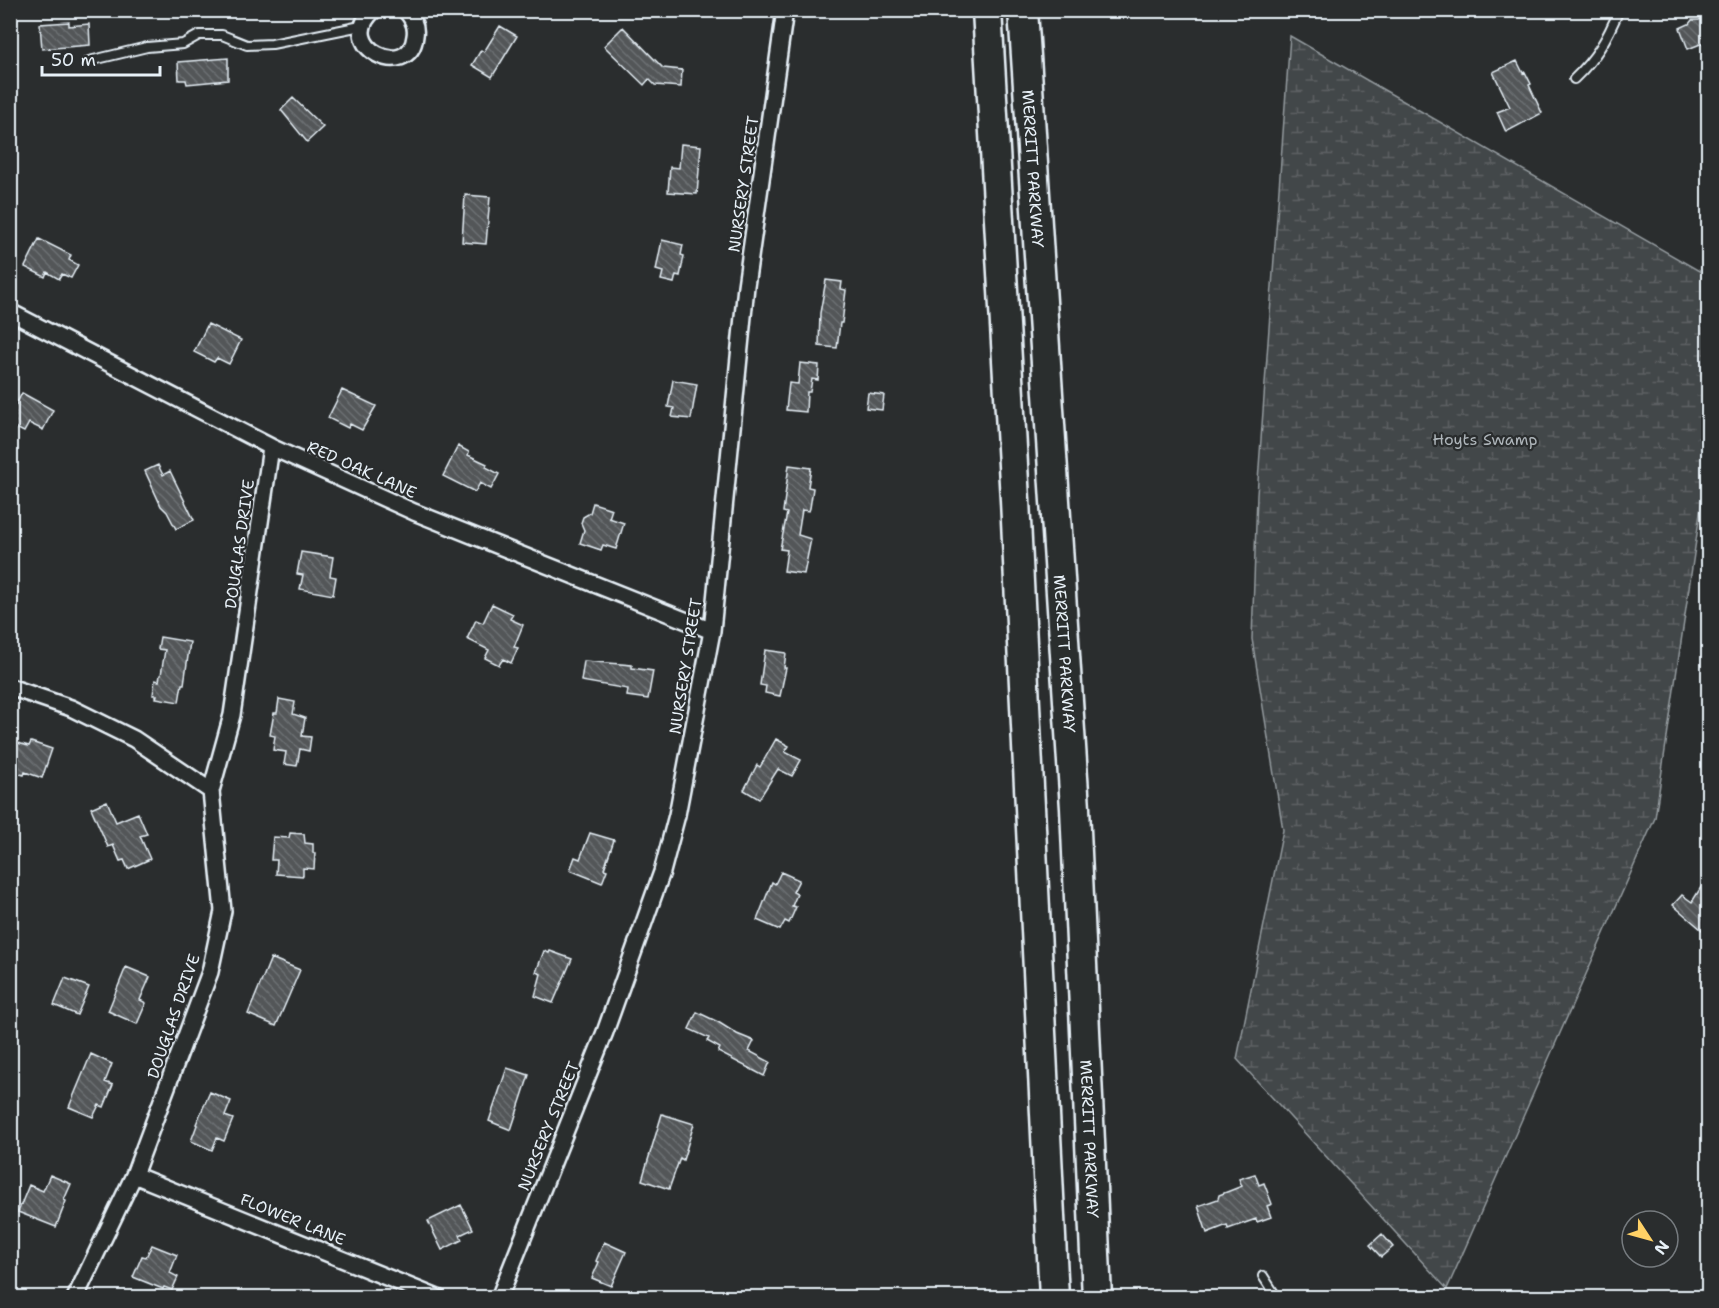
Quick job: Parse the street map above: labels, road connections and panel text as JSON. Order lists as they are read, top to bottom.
{
  "streets": {
    "highway": ["MERRITT PARKWAY"],
    "street": [
      "NURSERY STREET",
      "RED OAK LANE",
      "DOUGLAS DRIVE",
      "FLOWER LANE"
    ]
  },
  "crossings": [
    ["NURSERY STREET", "RED OAK LANE"],
    ["RED OAK LANE", "DOUGLAS DRIVE"],
    ["DOUGLAS DRIVE", "FLOWER LANE"]
  ],
  "parks": ["Hoyts Swamp"],
  "scale_bar": "50 m",
  "north": "bottom right"
}
